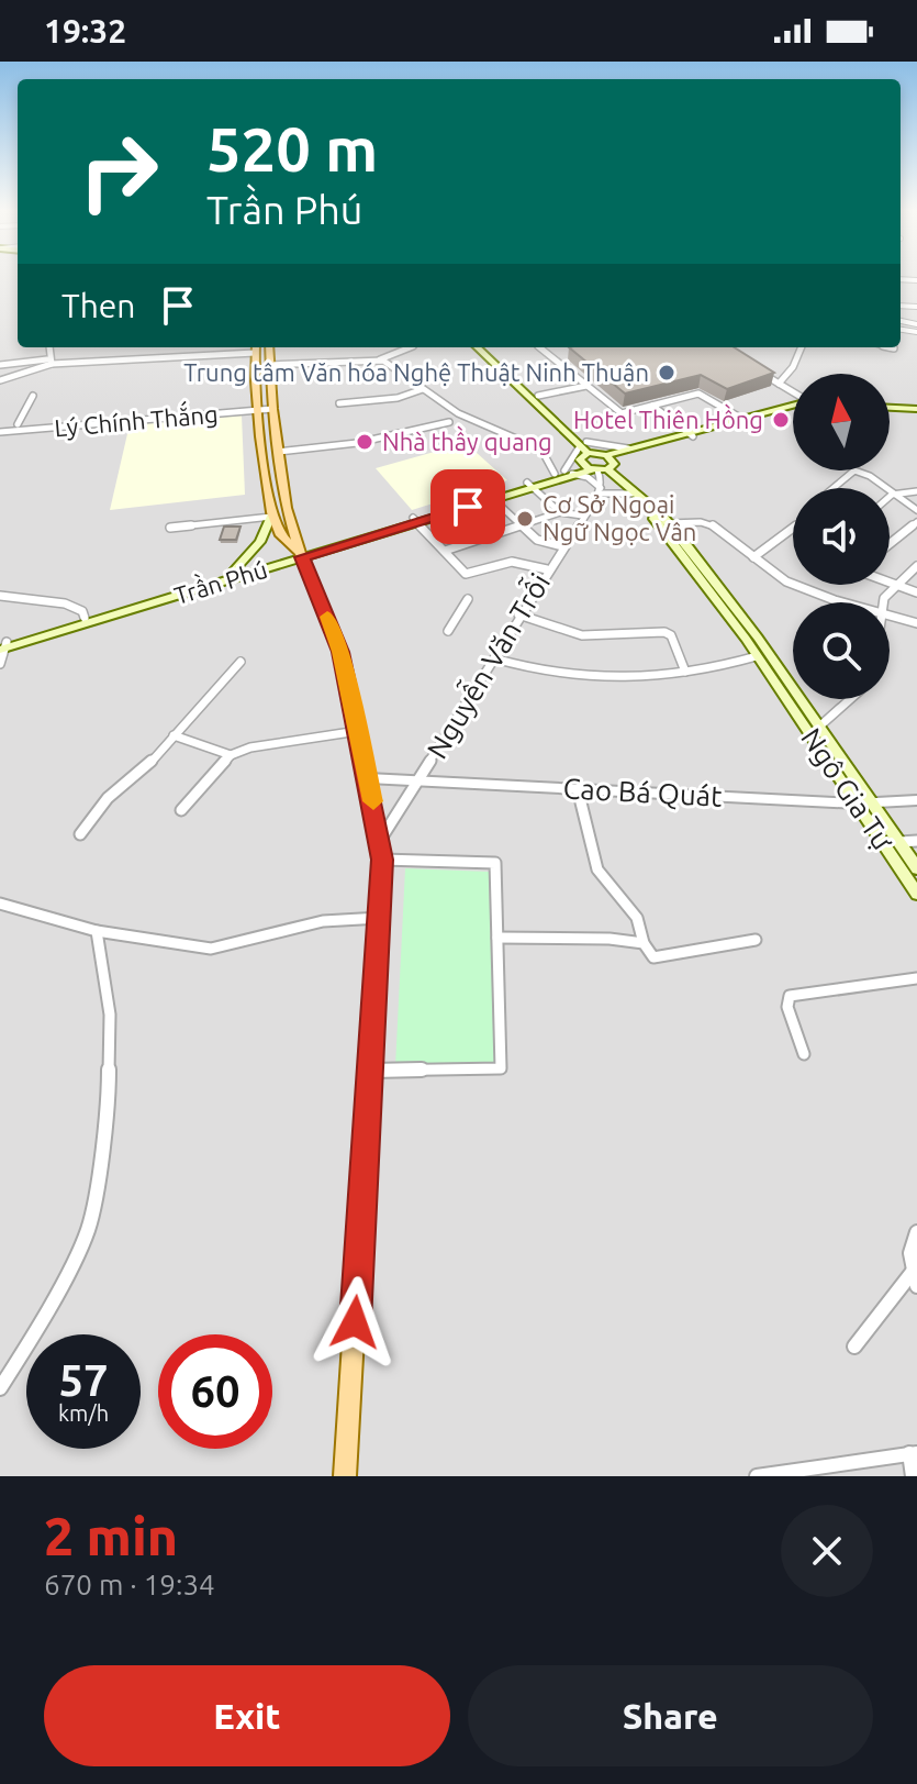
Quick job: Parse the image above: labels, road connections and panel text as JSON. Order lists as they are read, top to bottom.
{
  "streets": {
    "main road": ["Trần Phú", "Ngô Gia Tự"],
    "street": ["Lý Chính Thắng", "Nguyễn Văn Trỗi", "Cao Bá Quát"]
  },
  "crossings": [
    ["Trần Phú", "Ngô Gia Tự"],
    ["Nguyễn Văn Trỗi", "Cao Bá Quát"],
    ["Ngô Gia Tự", "Cao Bá Quát"]
  ],
  "places": [
    "Trung tâm Văn hóa Nghệ Thuật Ninh Thuận",
    "Hotel Thiên Hồng",
    "Nhà thầy quang",
    "Cơ Sở Ngoại Ngữ Ngọc Vân"
  ],
  "north": "top",
  "page": {
    "status": "19:32",
    "turn": ["520 m", "Trần Phú"],
    "then": "Then",
    "speed": "57 km/h",
    "limit": "60",
    "heading": ["2 min", "670 m · 19:34"],
    "buttons": ["Exit", "Share"]
  }
}
